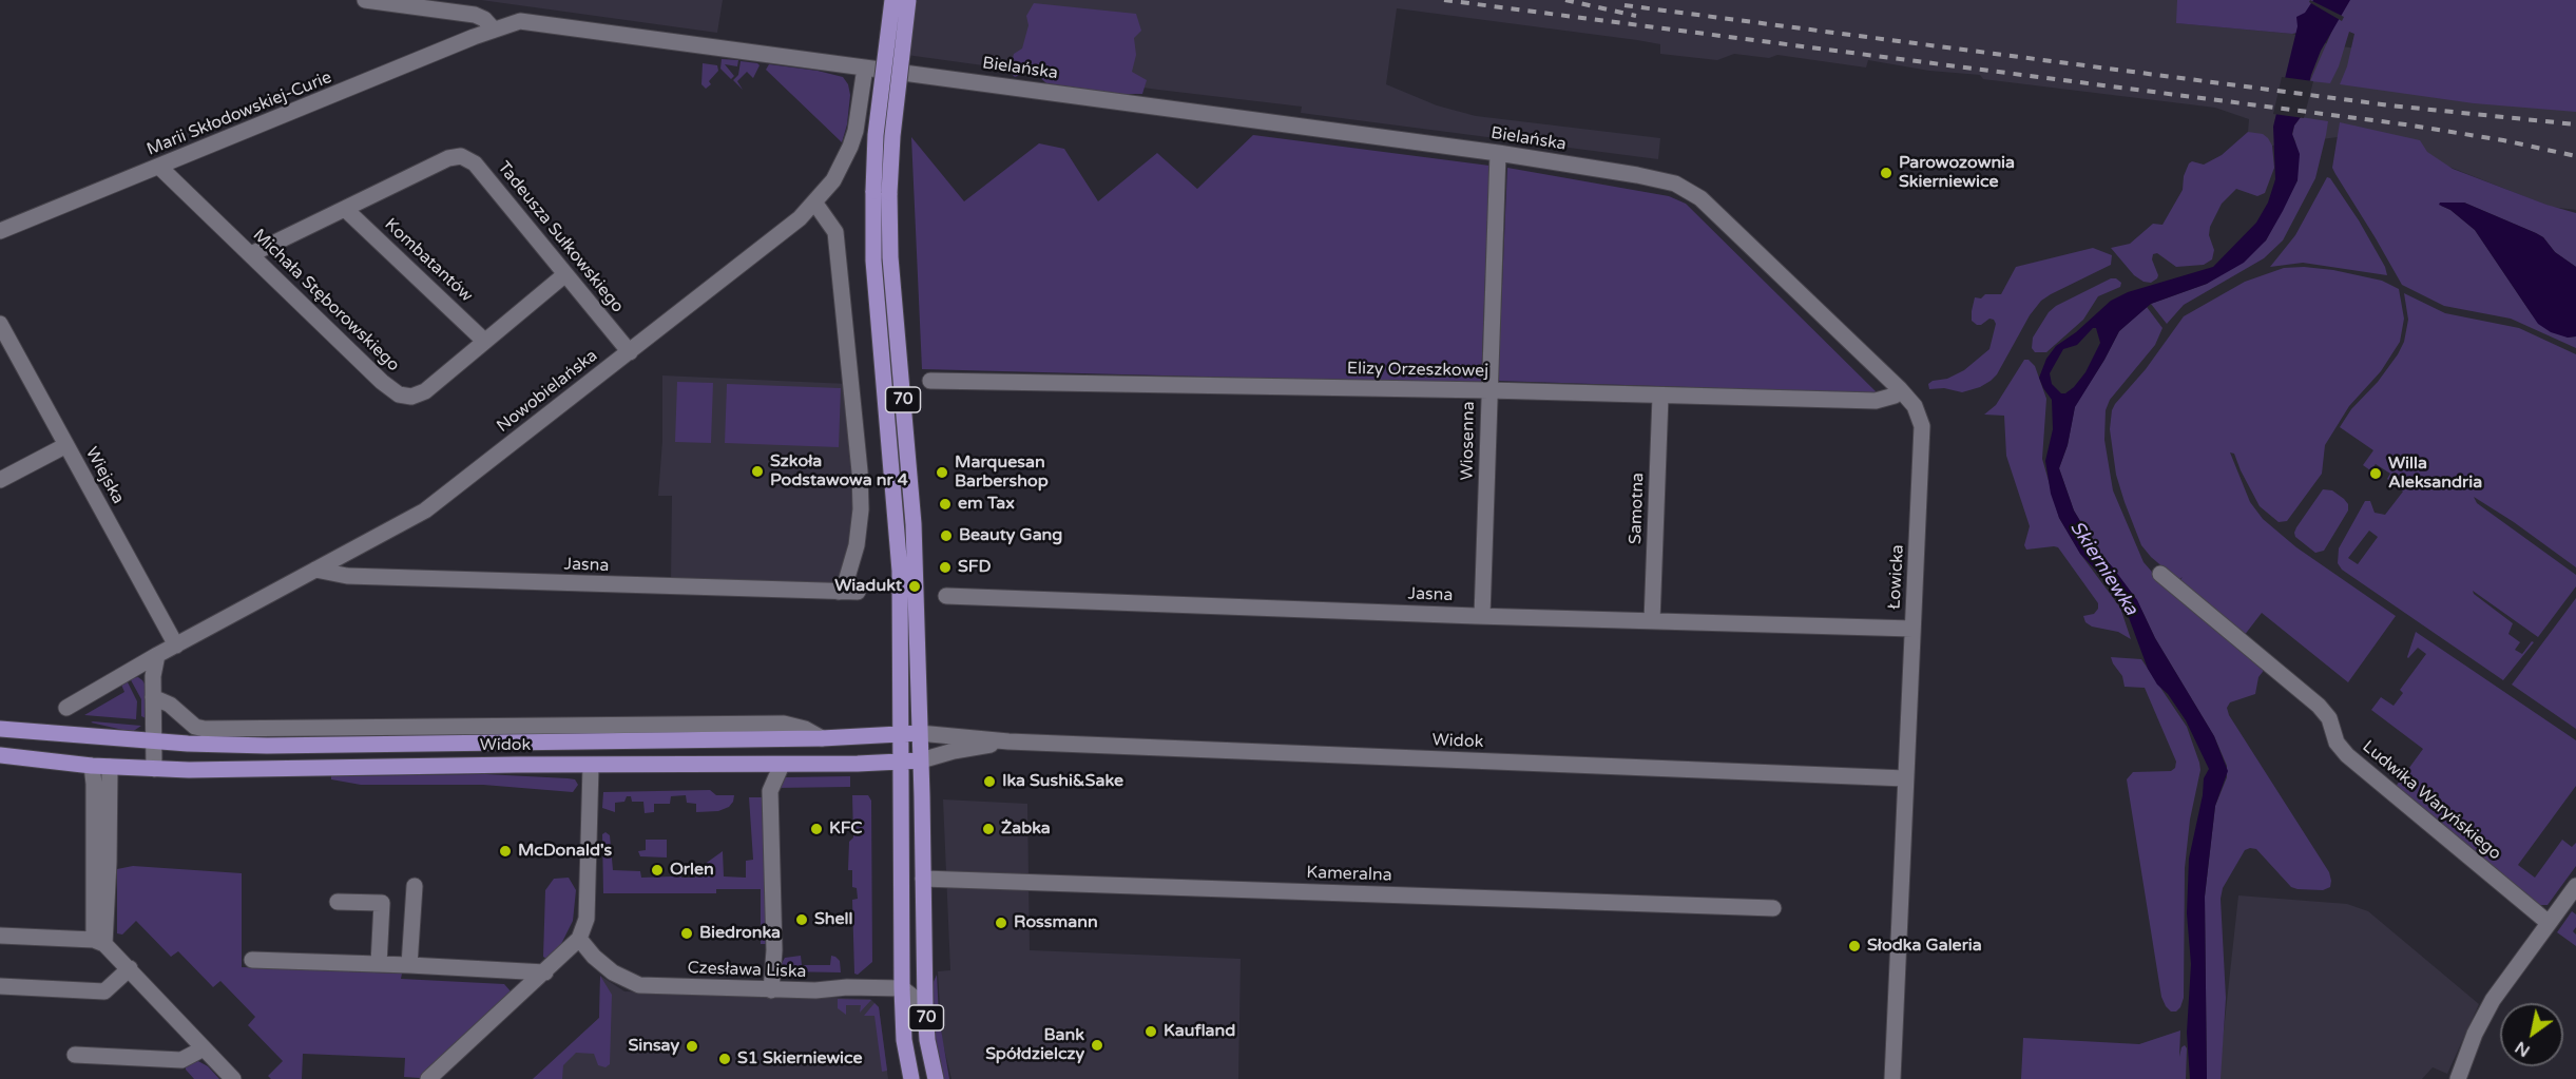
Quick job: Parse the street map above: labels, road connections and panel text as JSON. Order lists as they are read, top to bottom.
{
  "streets": {
    "main road": ["70", "Widok"],
    "street": [
      "Bielańska",
      "Marii Skłodowskiej-Curie",
      "Tadeusza Sułkowskiego",
      "Kombatantów",
      "Michała Stęborowskiego",
      "Elizy Orzeszkowej",
      "Nowobielańska",
      "Wiosenna",
      "Wiejska",
      "Samotna",
      "Jasna",
      "Łowicka",
      "Ludwika Waryńskiego",
      "Kameralna",
      "Czesława Liska"
    ]
  },
  "crossings": [
    ["Bielańska", "Marii Skłodowskiej-Curie"],
    ["Bielańska", "Nowobielańska"],
    ["Bielańska", "Wiosenna"],
    ["Bielańska", "Łowicka"],
    ["Marii Skłodowskiej-Curie", "Michała Stęborowskiego"],
    ["Tadeusza Sułkowskiego", "Kombatantów"],
    ["Tadeusza Sułkowskiego", "Michała Stęborowskiego"],
    ["Tadeusza Sułkowskiego", "Nowobielańska"],
    ["Kombatantów", "Michała Stęborowskiego"],
    ["Elizy Orzeszkowej", "Wiosenna"],
    ["Elizy Orzeszkowej", "Samotna"],
    ["Elizy Orzeszkowej", "Łowicka"],
    ["Nowobielańska", "Wiejska"],
    ["Nowobielańska", "Jasna"],
    ["70", "Widok"],
    ["70", "Kameralna"],
    ["70", "Czesława Liska"],
    ["Wiosenna", "Jasna"],
    ["Samotna", "Jasna"],
    ["Jasna", "Łowicka"],
    ["Łowicka", "Widok"]
  ],
  "water": ["Skierniewka"],
  "places": [
    "Parowozownia Skierniewice",
    "Szkoła Podstawowa nr 4",
    "Marquesan Barbershop",
    "Willa Aleksandria",
    "em Tax",
    "Beauty Gang",
    "SFD",
    "Wiadukt",
    "Ika Sushi&Sake",
    "KFC",
    "Żabka",
    "McDonald's",
    "Orlen",
    "Shell",
    "Rossmann",
    "Biedronka",
    "Słodka Galeria",
    "Kaufland",
    "Bank Spółdzielczy",
    "Sinsay",
    "S1 Skierniewice"
  ],
  "north": "bottom left"
}
